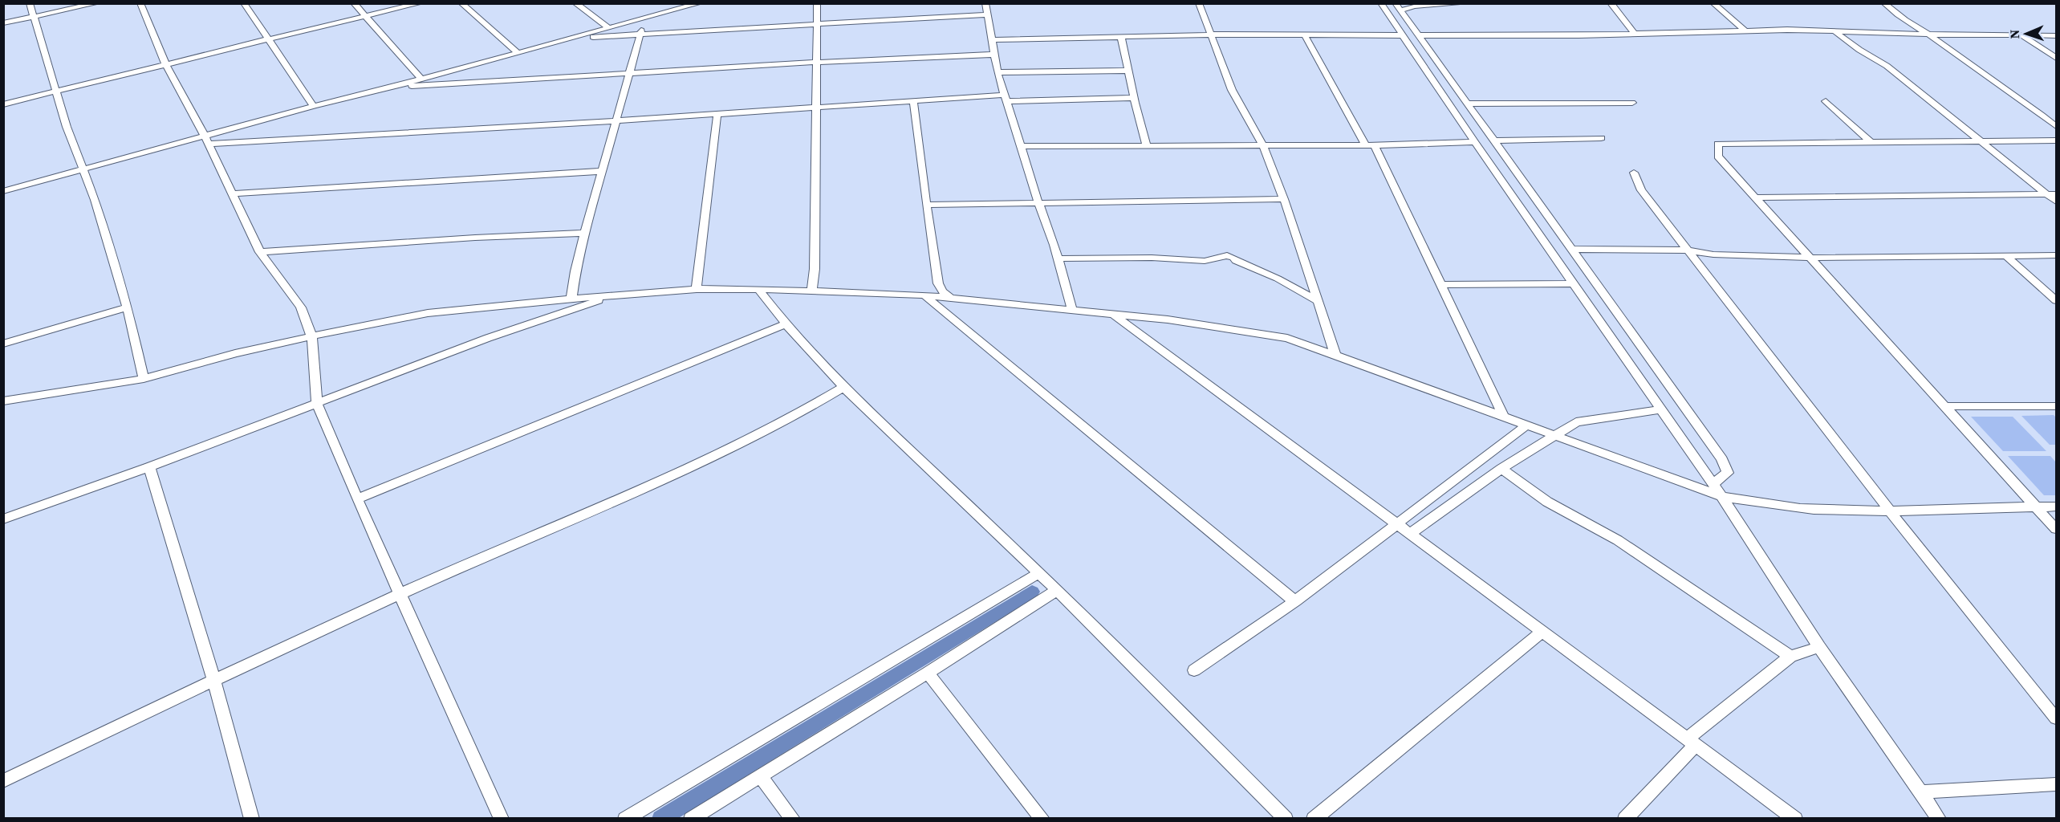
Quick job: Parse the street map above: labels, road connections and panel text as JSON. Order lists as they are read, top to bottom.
{
  "north": "left"
}
